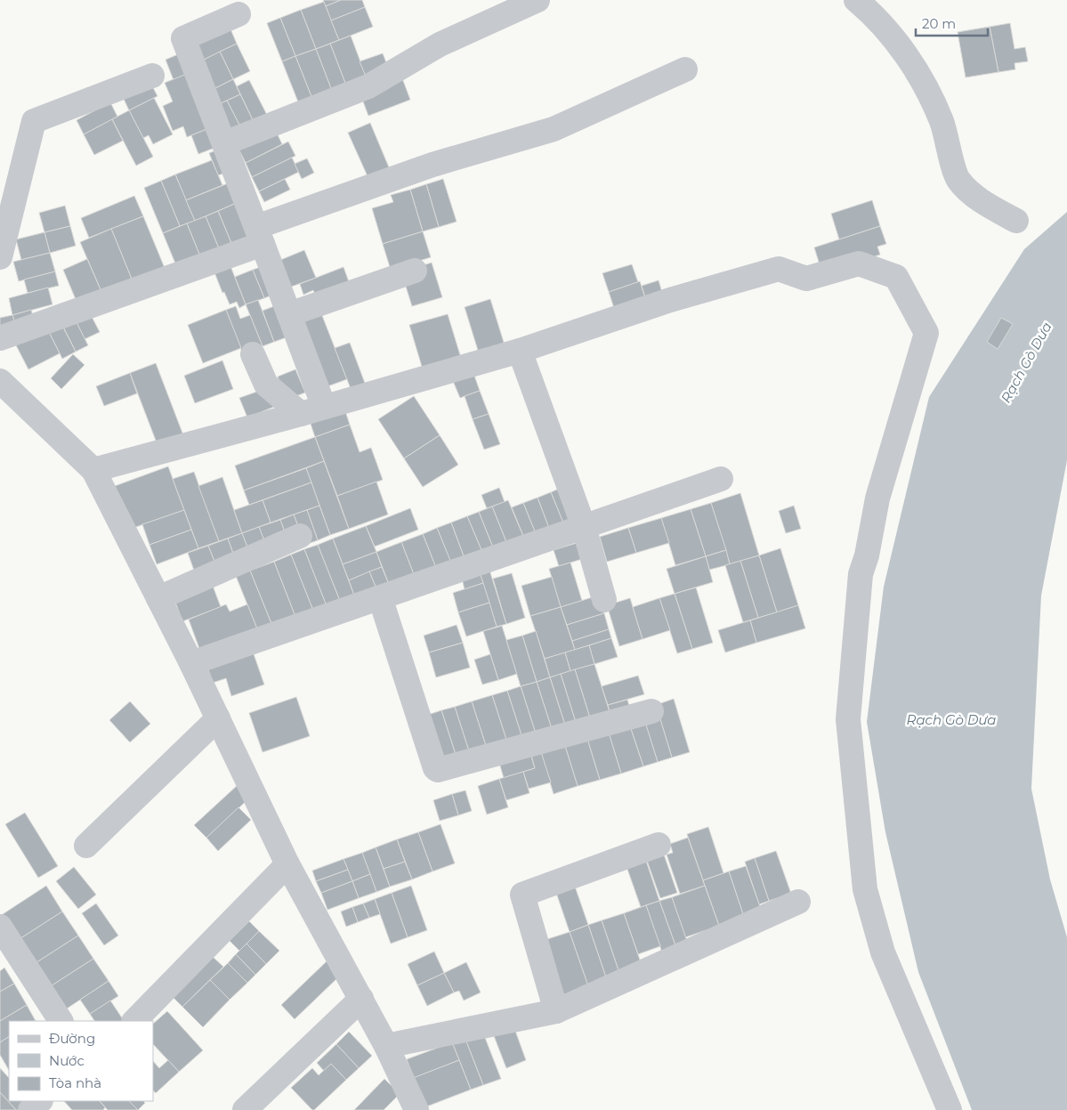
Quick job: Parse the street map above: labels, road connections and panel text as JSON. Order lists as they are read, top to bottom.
{
  "water": ["Rạch Gò Dưa"],
  "legend": ["Đường", "Nước", "Tòa nhà"],
  "scale_bar": "20 m"
}
